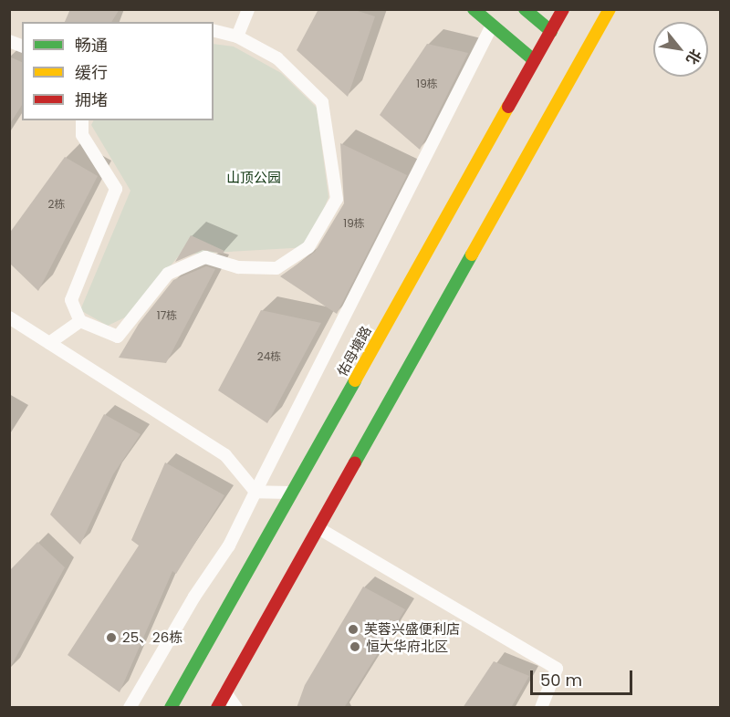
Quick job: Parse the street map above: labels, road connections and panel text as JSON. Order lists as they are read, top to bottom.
{
  "streets": {
    "main road": ["佑母塘路"]
  },
  "parks": ["山顶公园"],
  "places": ["芙蓉兴盛便利店", "25、26栋", "恒大华府北区"],
  "house_numbers": [
    "19栋",
    "2栋",
    "19栋",
    "17栋",
    "24栋"
  ],
  "legend": ["畅通", "缓行", "拥堵"],
  "scale_bar": "50 m",
  "north": "bottom right"
}
